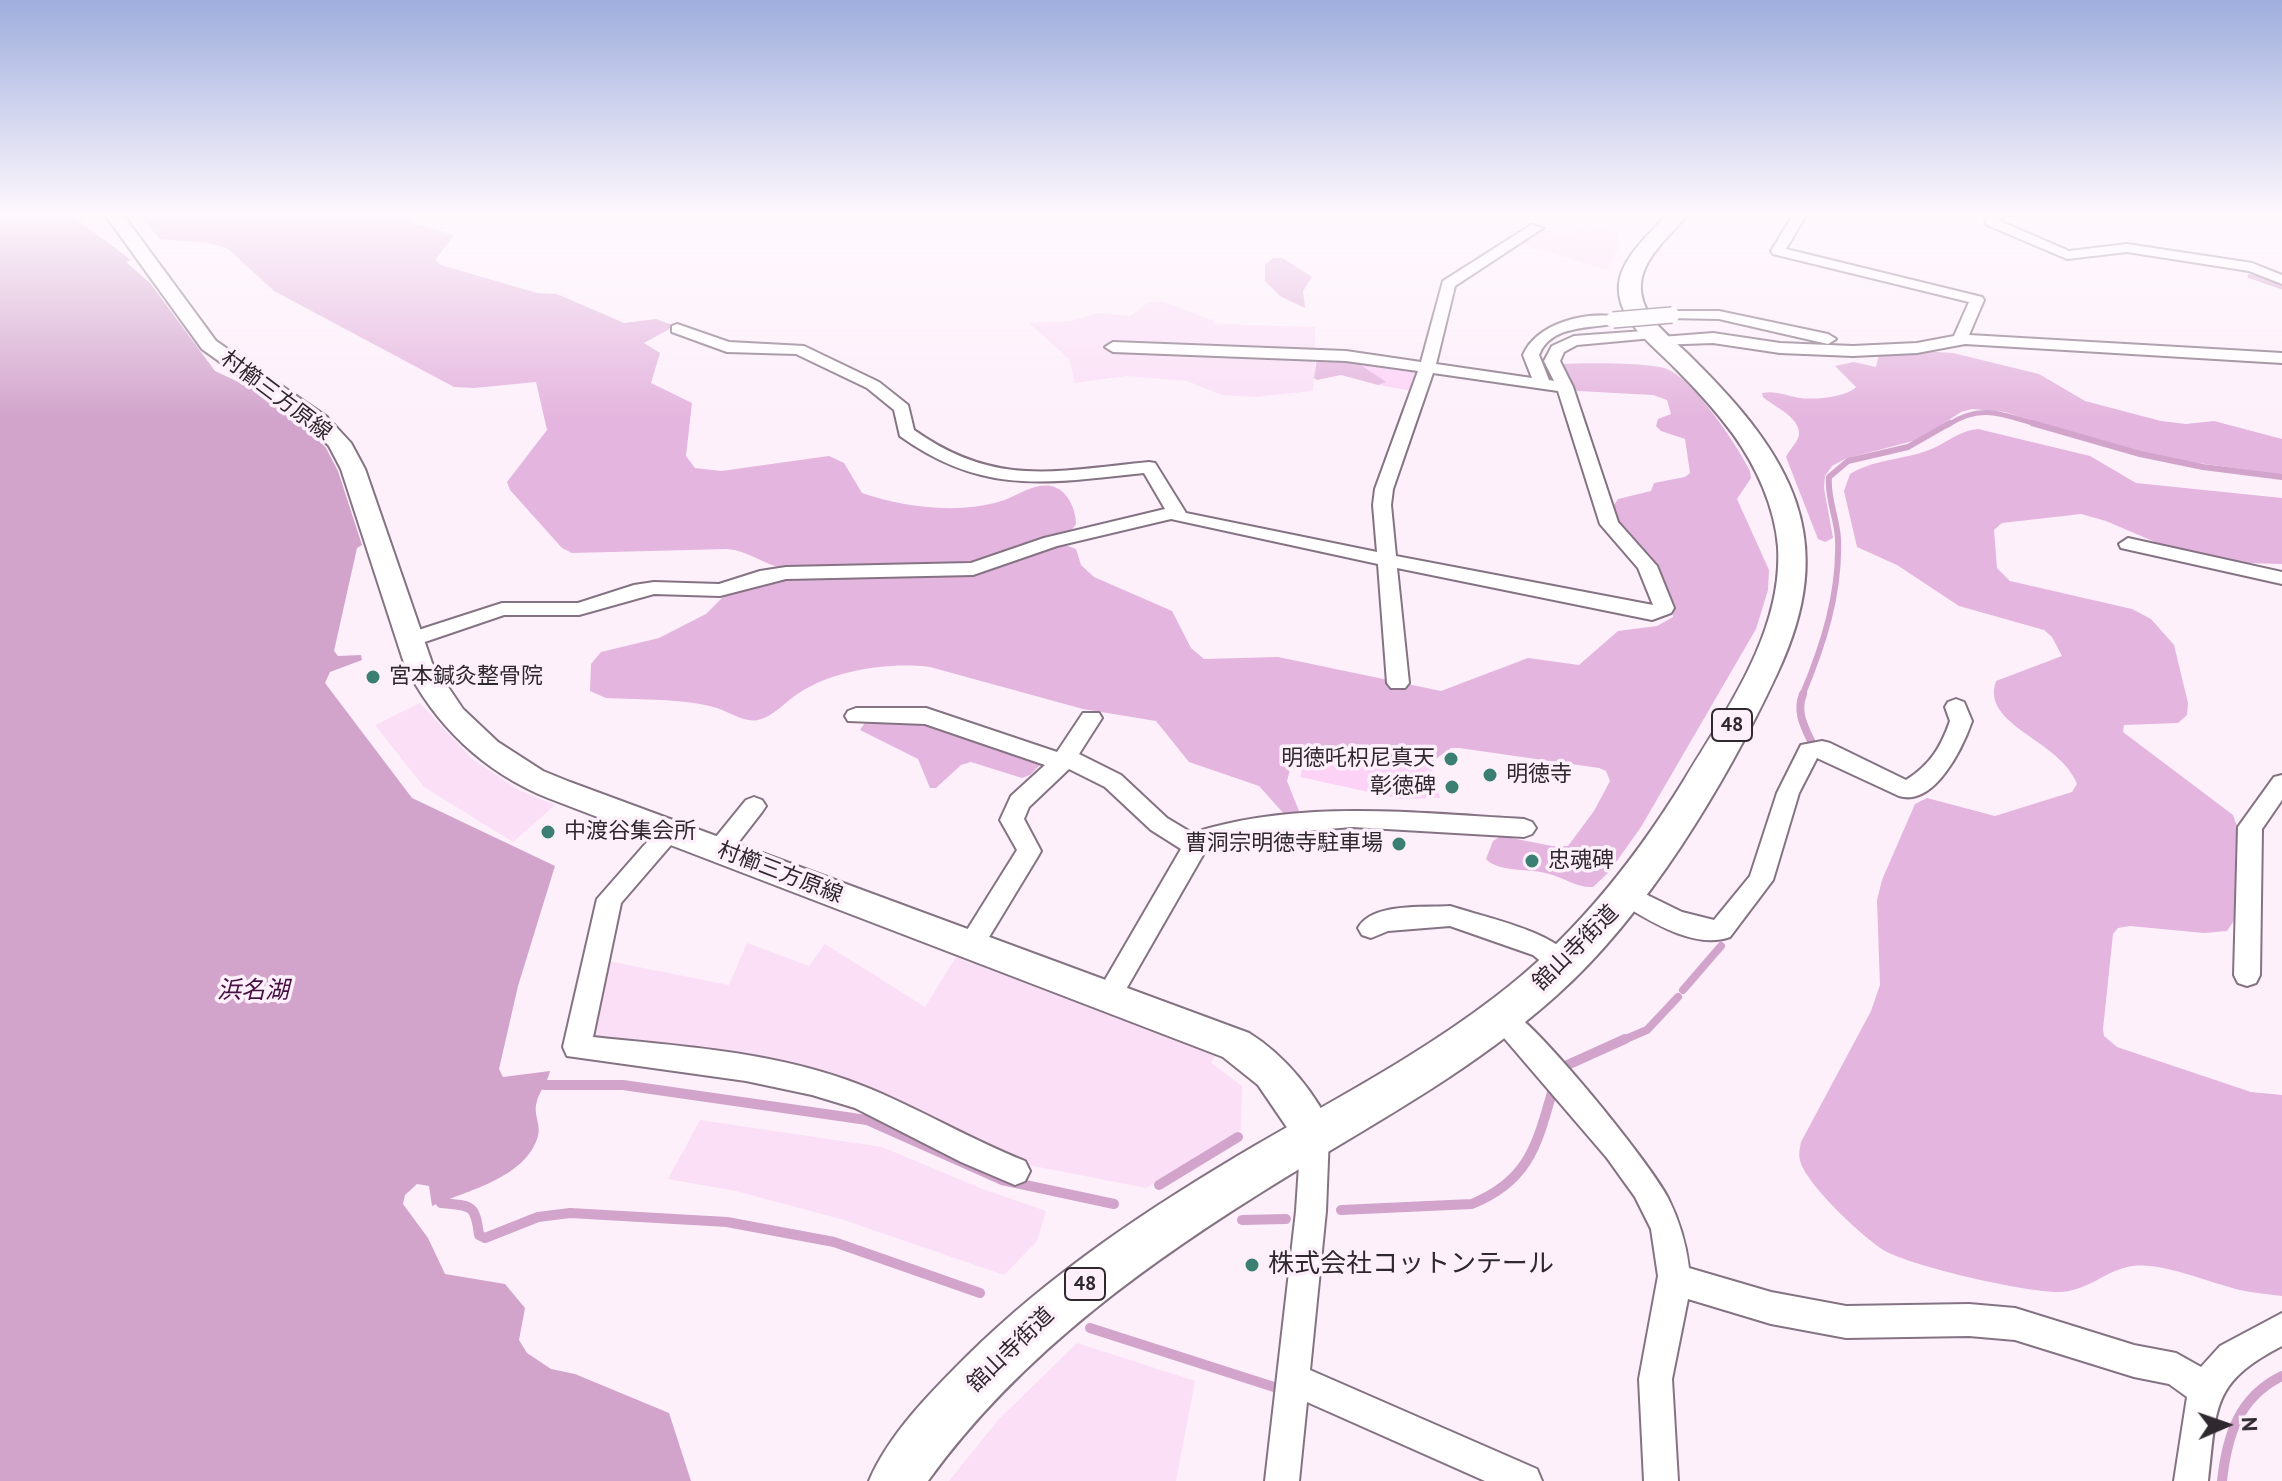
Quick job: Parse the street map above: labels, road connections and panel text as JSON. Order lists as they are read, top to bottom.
{
  "streets": {
    "main road": ["村櫛三方原線", "48", "舘山寺街道"]
  },
  "crossings": [
    ["村櫛三方原線", "舘山寺街道"]
  ],
  "water": ["浜名湖"],
  "places": [
    "宮本鍼灸整骨院",
    "明徳吒枳尼真天",
    "明徳寺",
    "彰徳碑",
    "中渡谷集会所",
    "曹洞宗明徳寺駐車場",
    "忠魂碑",
    "株式会社コットンテール"
  ],
  "north": "right"
}
